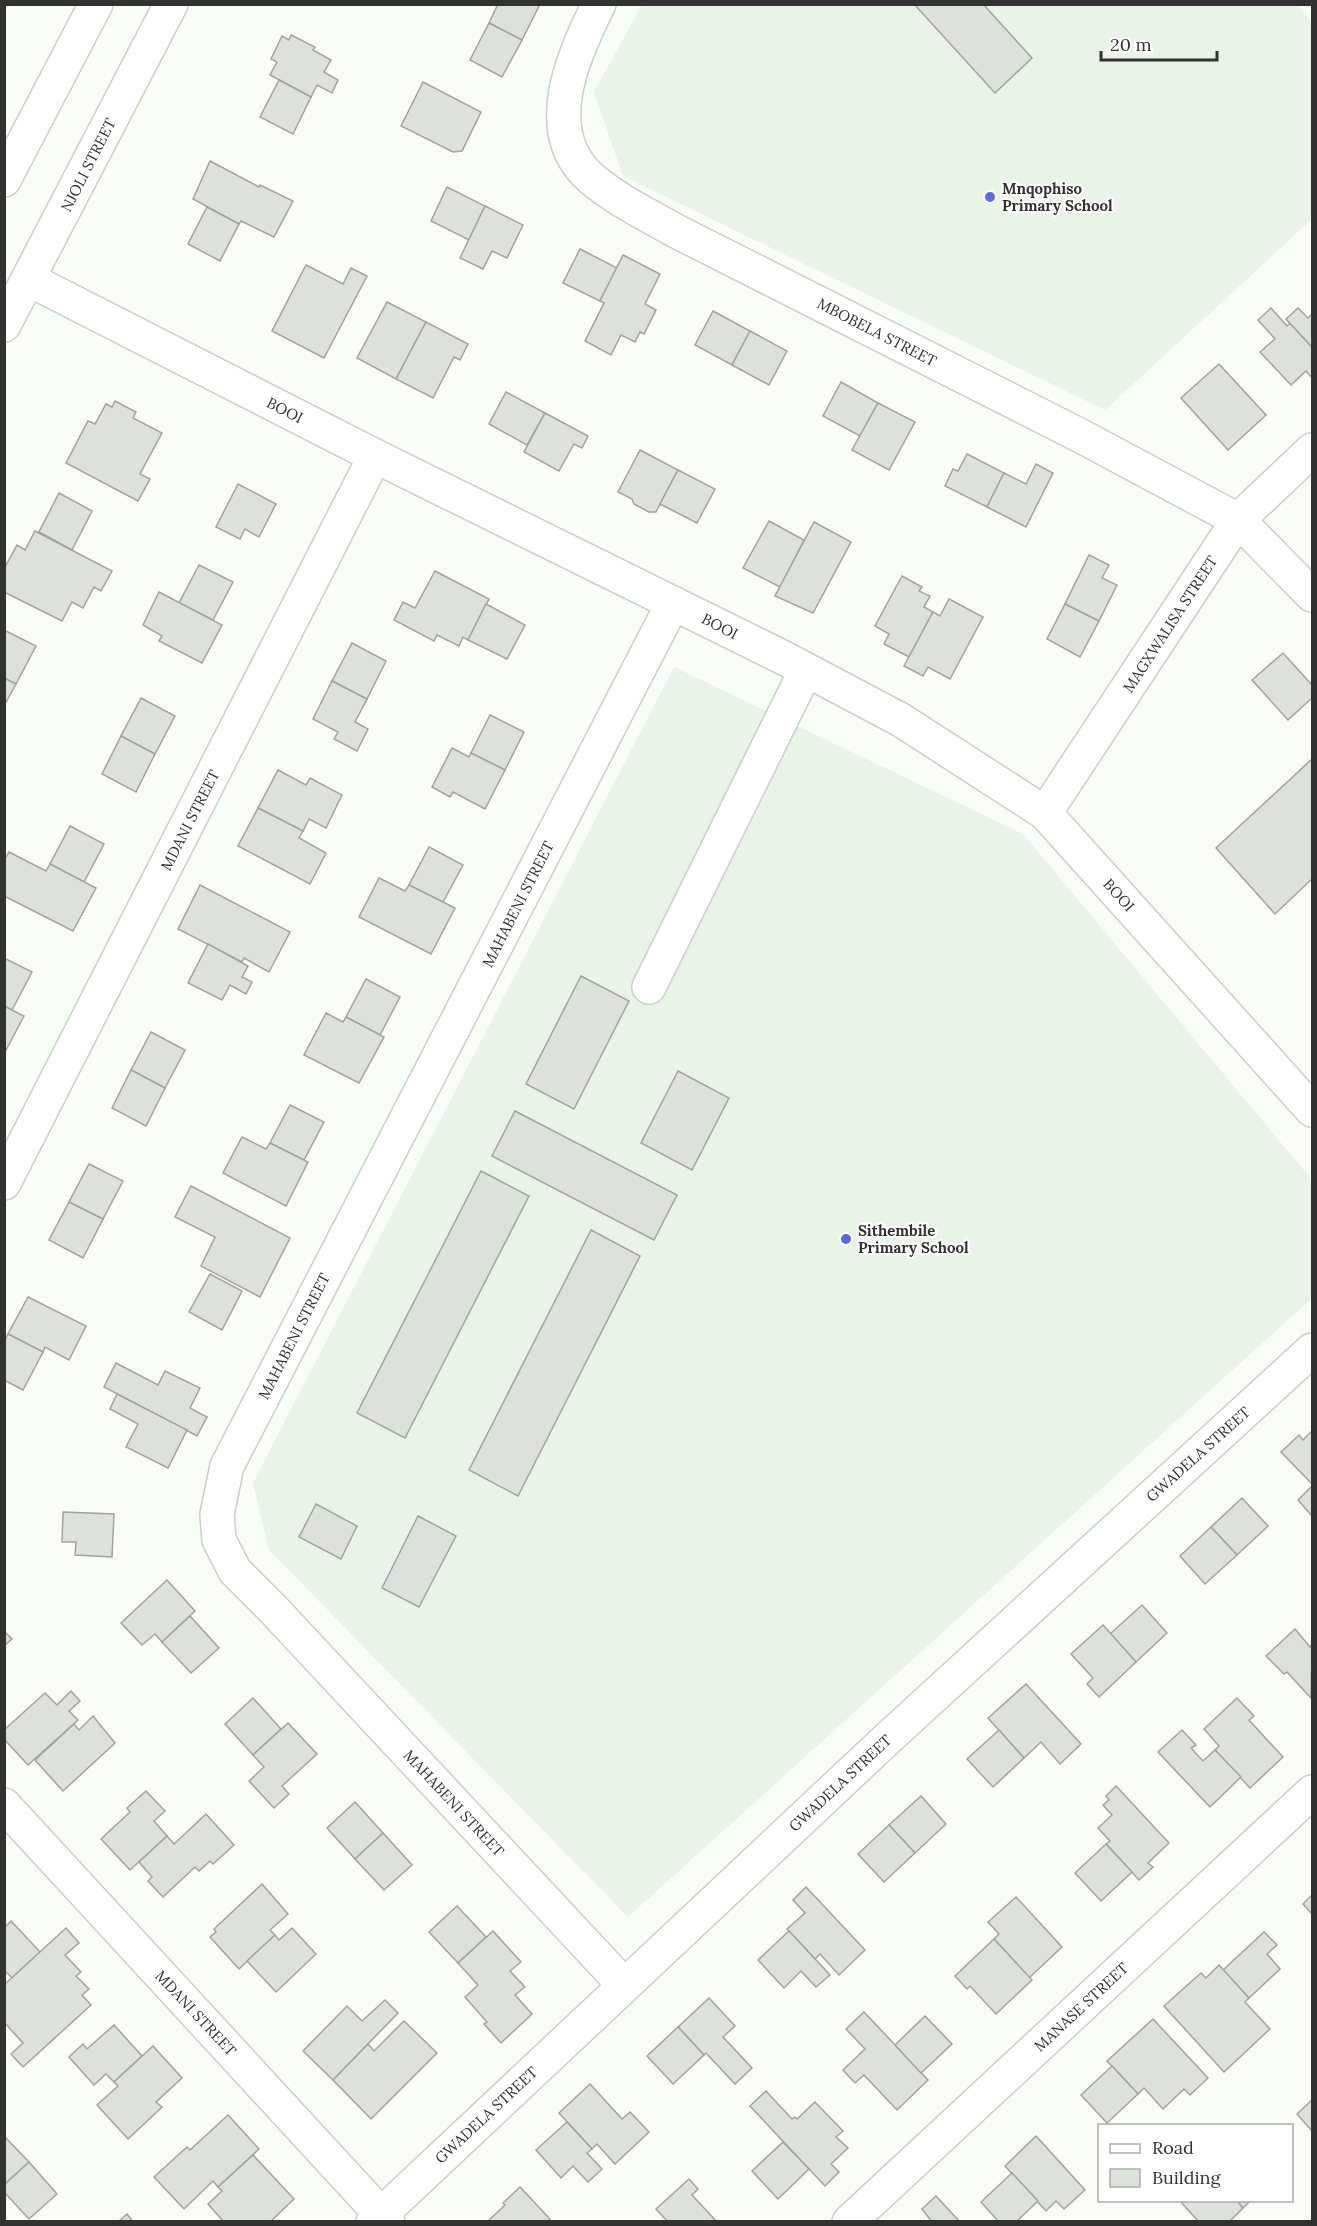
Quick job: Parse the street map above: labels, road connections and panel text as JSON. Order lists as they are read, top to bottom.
{
  "streets": {
    "street": [
      "NJOLI STREET",
      "MBOBELA STREET",
      "BOOI",
      "MAGXWALISA STREET",
      "MDANI STREET",
      "MAHABENI STREET",
      "GWADELA STREET",
      "MANASE STREET"
    ]
  },
  "crossings": [
    ["NJOLI STREET", "BOOI"],
    ["MBOBELA STREET", "MAGXWALISA STREET"],
    ["BOOI", "MAGXWALISA STREET"],
    ["BOOI", "MDANI STREET"],
    ["BOOI", "MAHABENI STREET"],
    ["MDANI STREET", "GWADELA STREET"],
    ["MAHABENI STREET", "GWADELA STREET"]
  ],
  "places": ["Mnqophiso Primary School", "Sithembile Primary School"],
  "legend": ["Road", "Building"],
  "scale_bar": "20 m"
}
